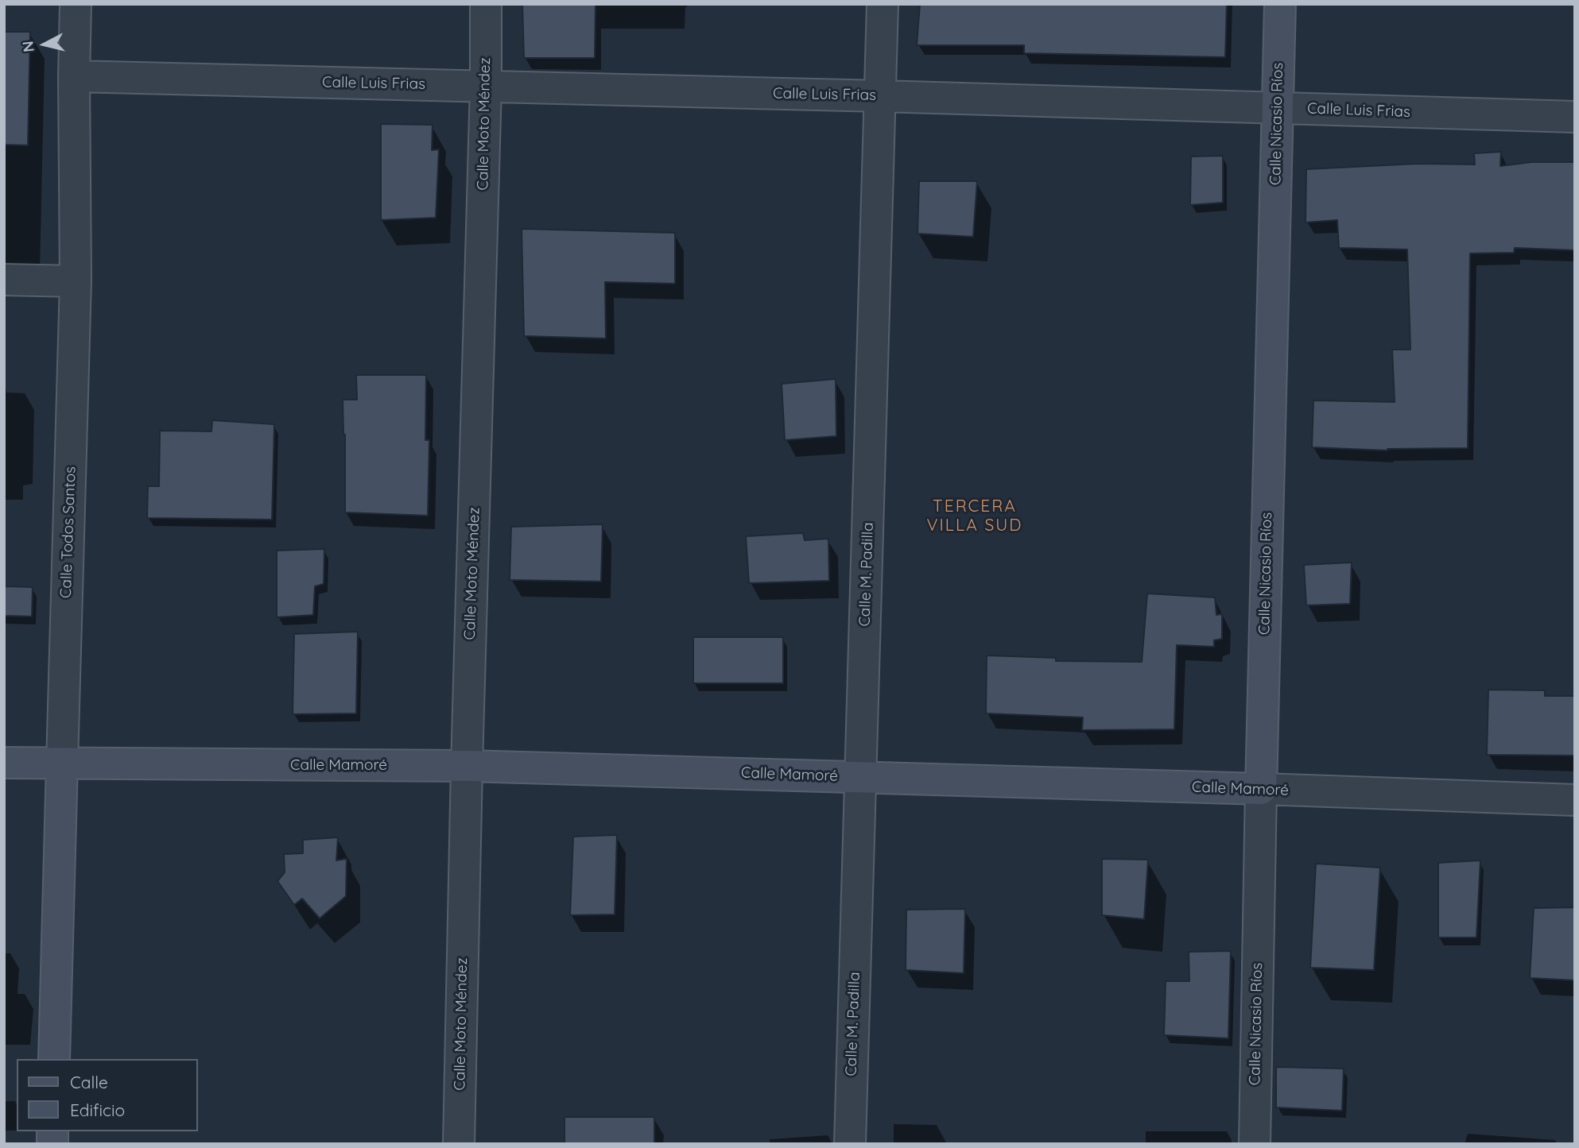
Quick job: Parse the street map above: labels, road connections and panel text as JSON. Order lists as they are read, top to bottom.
{
  "streets": {
    "street": [
      "Calle Luis Frias",
      "Calle Moto Méndez",
      "Calle Nicasio Ríos",
      "Calle Todos Santos",
      "Calle M. Padilla",
      "Calle Mamoré"
    ]
  },
  "crossings": [
    ["Calle Luis Frias", "Calle Moto Méndez"],
    ["Calle Luis Frias", "Calle Nicasio Ríos"],
    ["Calle Luis Frias", "Calle Todos Santos"],
    ["Calle Luis Frias", "Calle M. Padilla"],
    ["Calle Moto Méndez", "Calle Mamoré"],
    ["Calle Nicasio Ríos", "Calle Mamoré"],
    ["Calle Todos Santos", "Calle Mamoré"],
    ["Calle M. Padilla", "Calle Mamoré"]
  ],
  "districts": ["TERCERA VILLA SUD"],
  "legend": ["Calle", "Edificio"],
  "north": "left"
}
